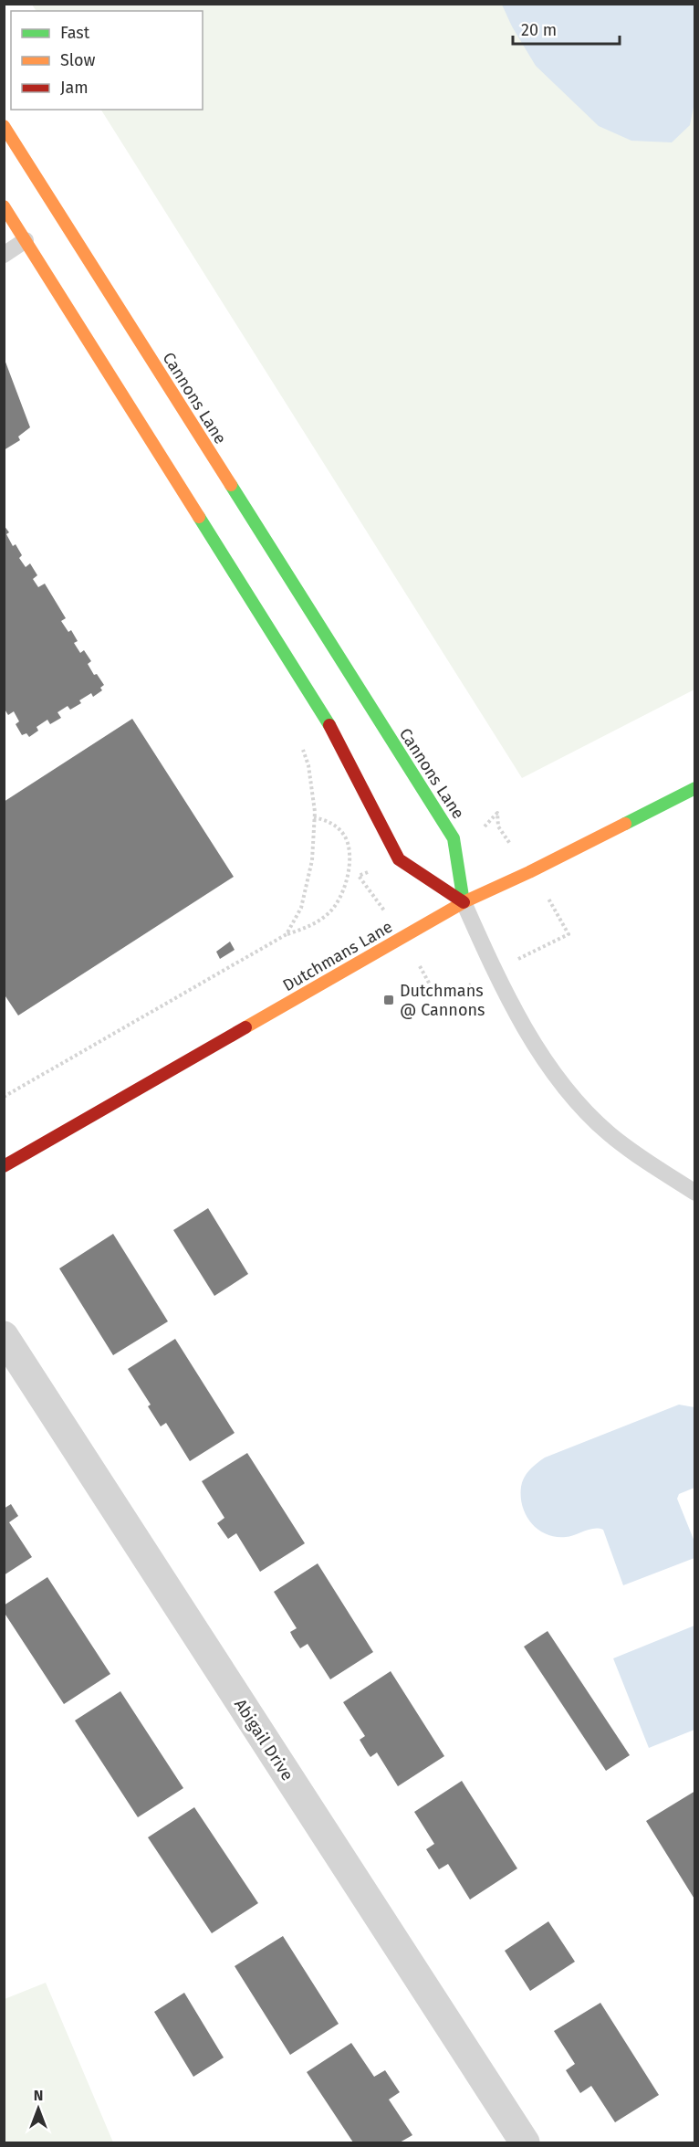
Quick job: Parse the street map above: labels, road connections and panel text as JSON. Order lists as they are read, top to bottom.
{
  "streets": {
    "main road": ["Cannons Lane", "Dutchmans Lane"],
    "street": ["Abigail Drive"]
  },
  "crossings": [
    ["Cannons Lane", "Dutchmans Lane"]
  ],
  "places": {
    "transit": ["Dutchmans @ Cannons"]
  },
  "legend": ["Fast", "Slow", "Jam"],
  "scale_bar": "20 m",
  "north": "top"
}
